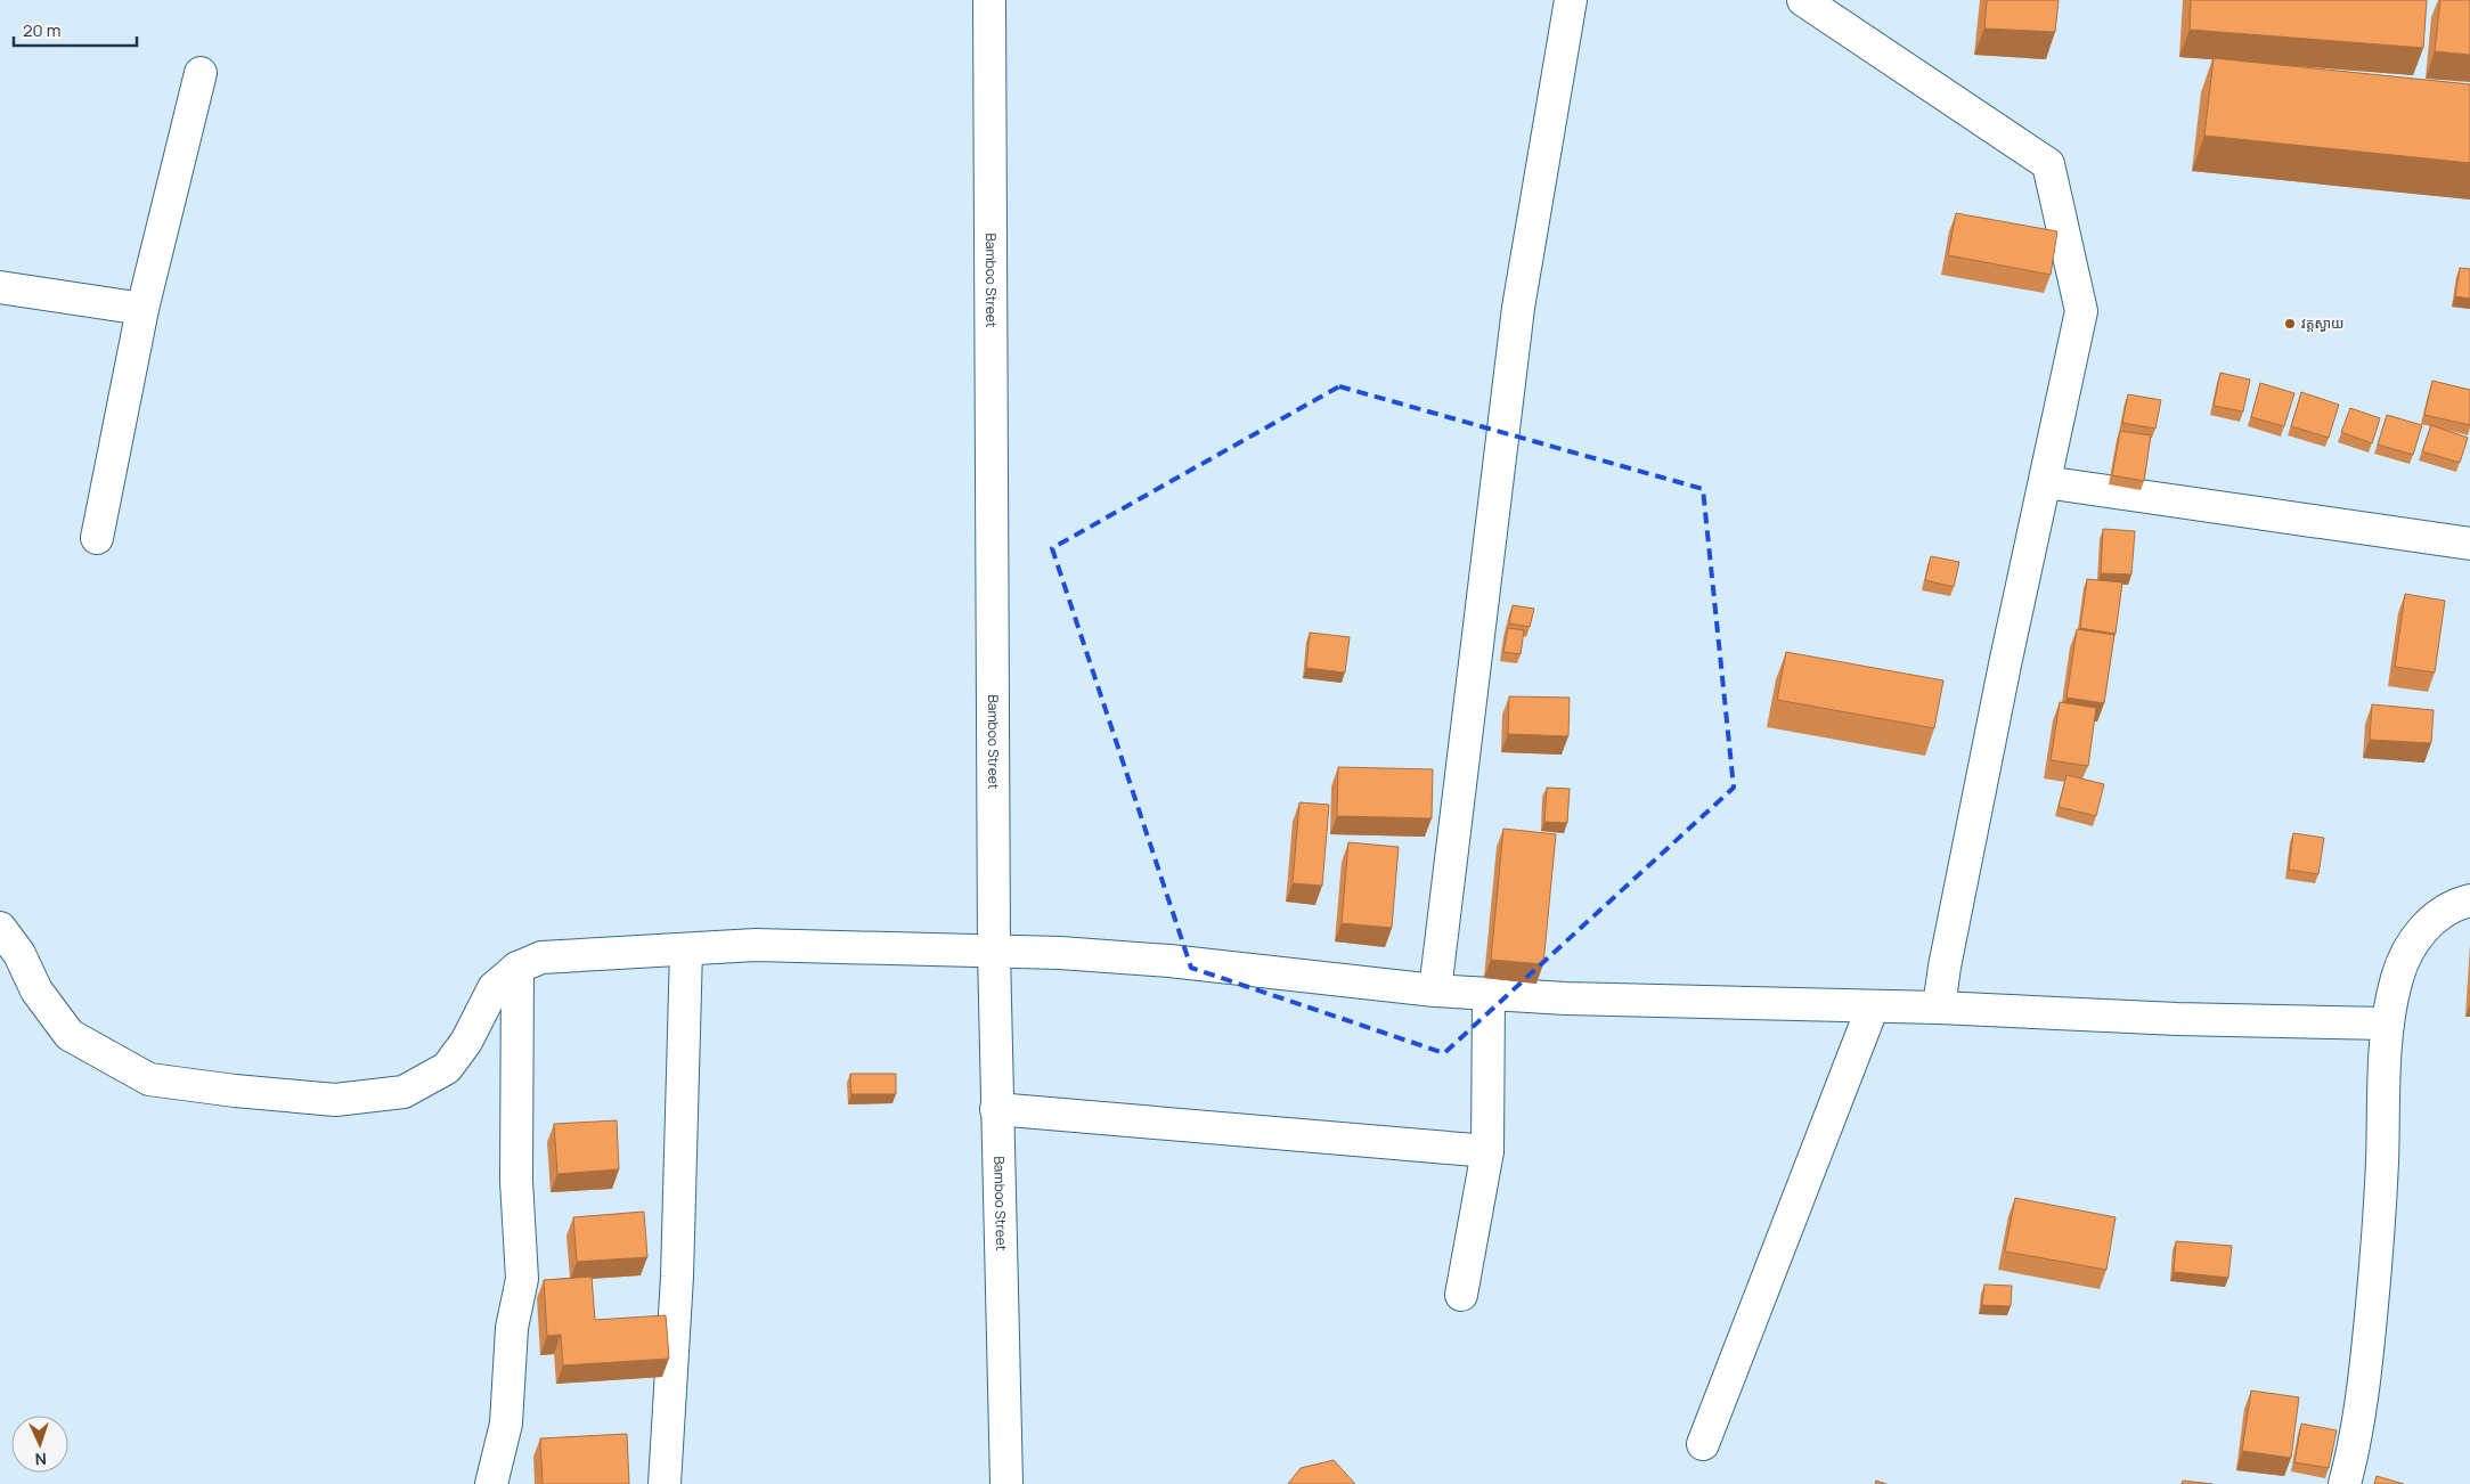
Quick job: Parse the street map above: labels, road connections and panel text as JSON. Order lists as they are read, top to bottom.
{
  "streets": {
    "street": ["Bamboo Street"]
  },
  "places": ["វត្តស្វាយ"],
  "scale_bar": "20 m",
  "north": "bottom"
}
